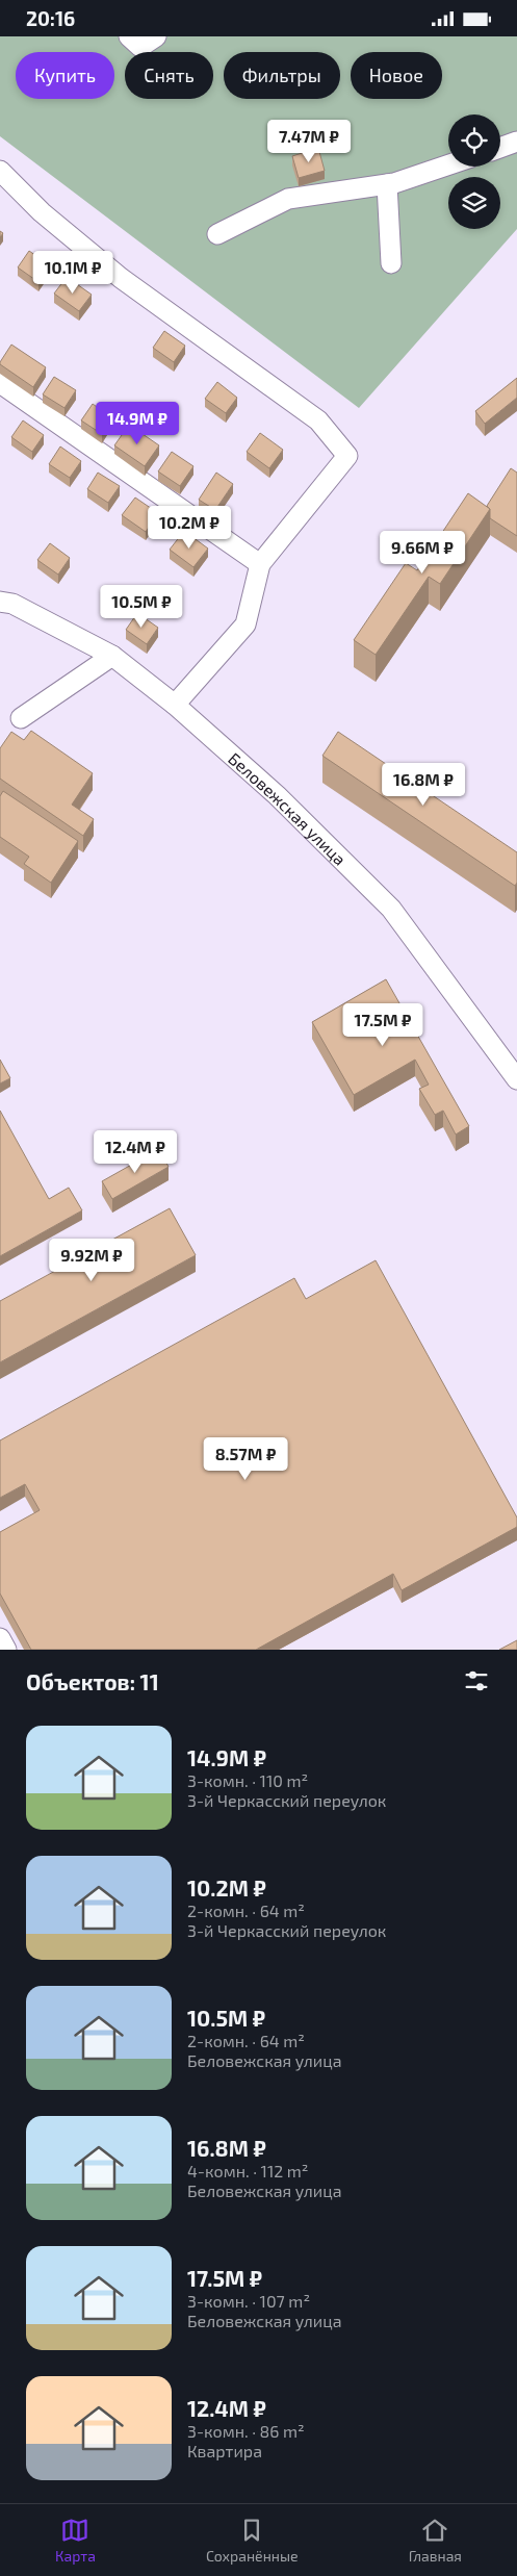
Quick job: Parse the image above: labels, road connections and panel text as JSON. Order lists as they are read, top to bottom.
{
  "streets": {
    "street": ["Беловежская улица"]
  },
  "page": {
    "status": "20:16",
    "chip": [
      "Купить",
      "Снять",
      "Фильтры",
      "Новое"
    ],
    "price": [
      "7.47M ₽",
      "10.1M ₽",
      "14.9M ₽",
      "10.2M ₽",
      "9.66M ₽",
      "10.5M ₽",
      "16.8M ₽",
      "17.5M ₽",
      "12.4M ₽",
      "9.92M ₽",
      "8.57M ₽"
    ],
    "heading": "Объектов: 11",
    "list": [
      {
        "name": "14.9M ₽",
        "note": "3-комн. · 110 m² · 3-й Черкасский переулок"
      },
      {
        "name": "10.2M ₽",
        "note": "2-комн. · 64 m² · 3-й Черкасский переулок"
      },
      {
        "name": "10.5M ₽",
        "note": "2-комн. · 64 m² · Беловежская улица"
      },
      {
        "name": "16.8M ₽",
        "note": "4-комн. · 112 m² · Беловежская улица"
      },
      {
        "name": "17.5M ₽",
        "note": "3-комн. · 107 m² · Беловежская улица"
      },
      {
        "name": "12.4M ₽",
        "note": "3-комн. · 86 m² · Квартира"
      }
    ],
    "tabs": ["Карта", "Сохранённые", "Главная"]
  }
}
